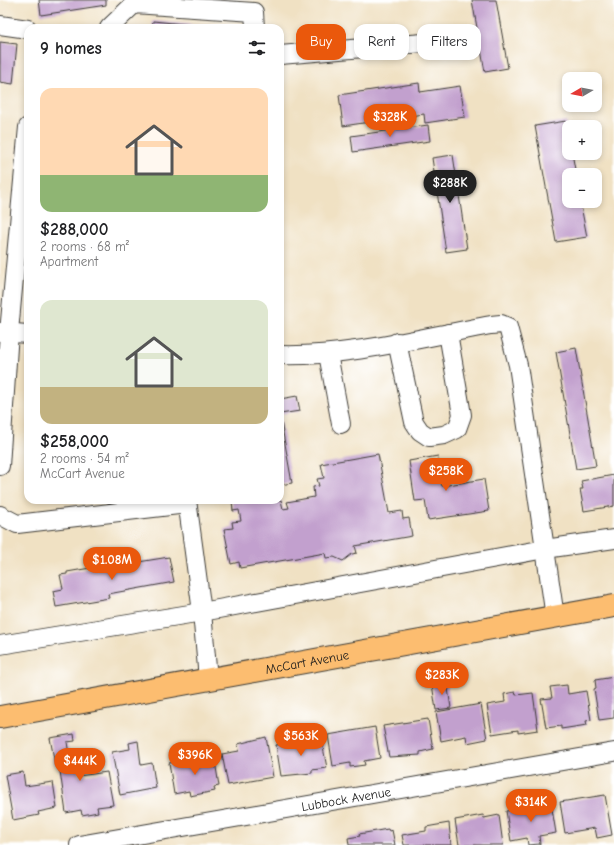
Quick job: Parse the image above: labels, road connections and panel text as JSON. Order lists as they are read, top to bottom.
{
  "streets": {
    "main road": ["McCart Avenue"],
    "street": ["Lubbock Avenue"]
  },
  "north": "left",
  "page": {
    "chip": ["Buy", "Rent", "Filters"],
    "heading": "9 homes",
    "map_buttons": ["+", "−"],
    "list": [
      {
        "name": "$288,000",
        "note": "2 rooms · 68 m² · Apartment"
      },
      {
        "name": "$258,000",
        "note": "2 rooms · 54 m² · McCart Avenue"
      }
    ],
    "price": [
      "$328K",
      "$288K",
      "$258K",
      "$1.08M",
      "$283K",
      "$563K",
      "$396K",
      "$444K",
      "$314K"
    ]
  }
}
